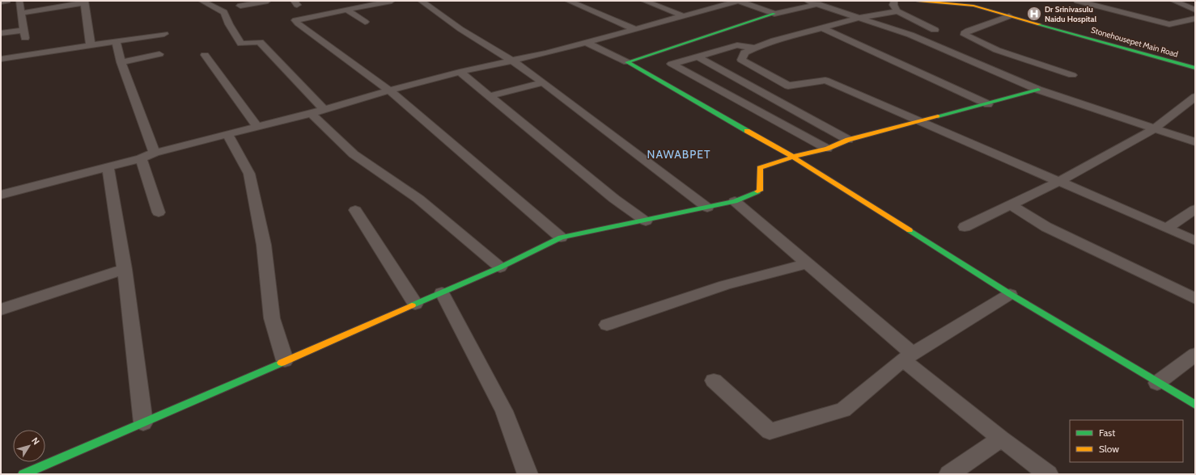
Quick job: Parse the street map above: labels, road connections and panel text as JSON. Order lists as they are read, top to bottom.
{
  "streets": {
    "street": ["Stonehousepet Main Road"]
  },
  "districts": ["NAWABPET"],
  "places": {
    "hospital": ["Dr Srinivasulu Naidu Hospital"]
  },
  "legend": ["Fast", "Slow"],
  "north": "top right"
}
